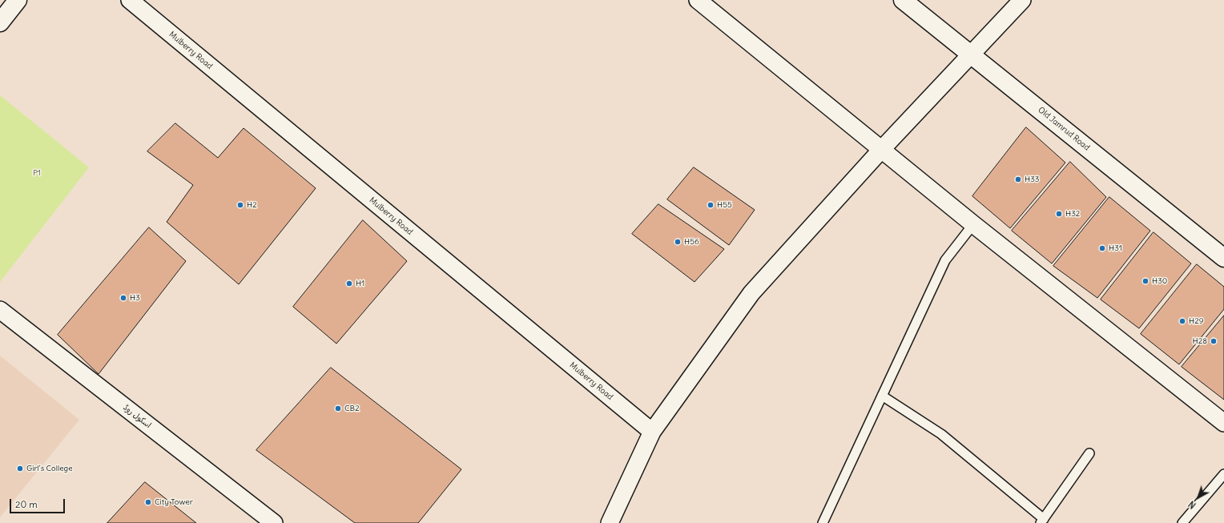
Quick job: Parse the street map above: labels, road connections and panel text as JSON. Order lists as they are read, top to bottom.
{
  "streets": {
    "street": ["Mulberry Road", "Old Jamrud Road", "اسکول روڈ"]
  },
  "parks": ["P1"],
  "places": [
    "H33",
    "H2",
    "H55",
    "H32",
    "H56",
    "H31",
    "H30",
    "H1",
    "H3",
    "H29",
    "H28",
    "CB2",
    "Girl's College",
    "City Tower"
  ],
  "scale_bar": "20 m",
  "north": "bottom left"
}
